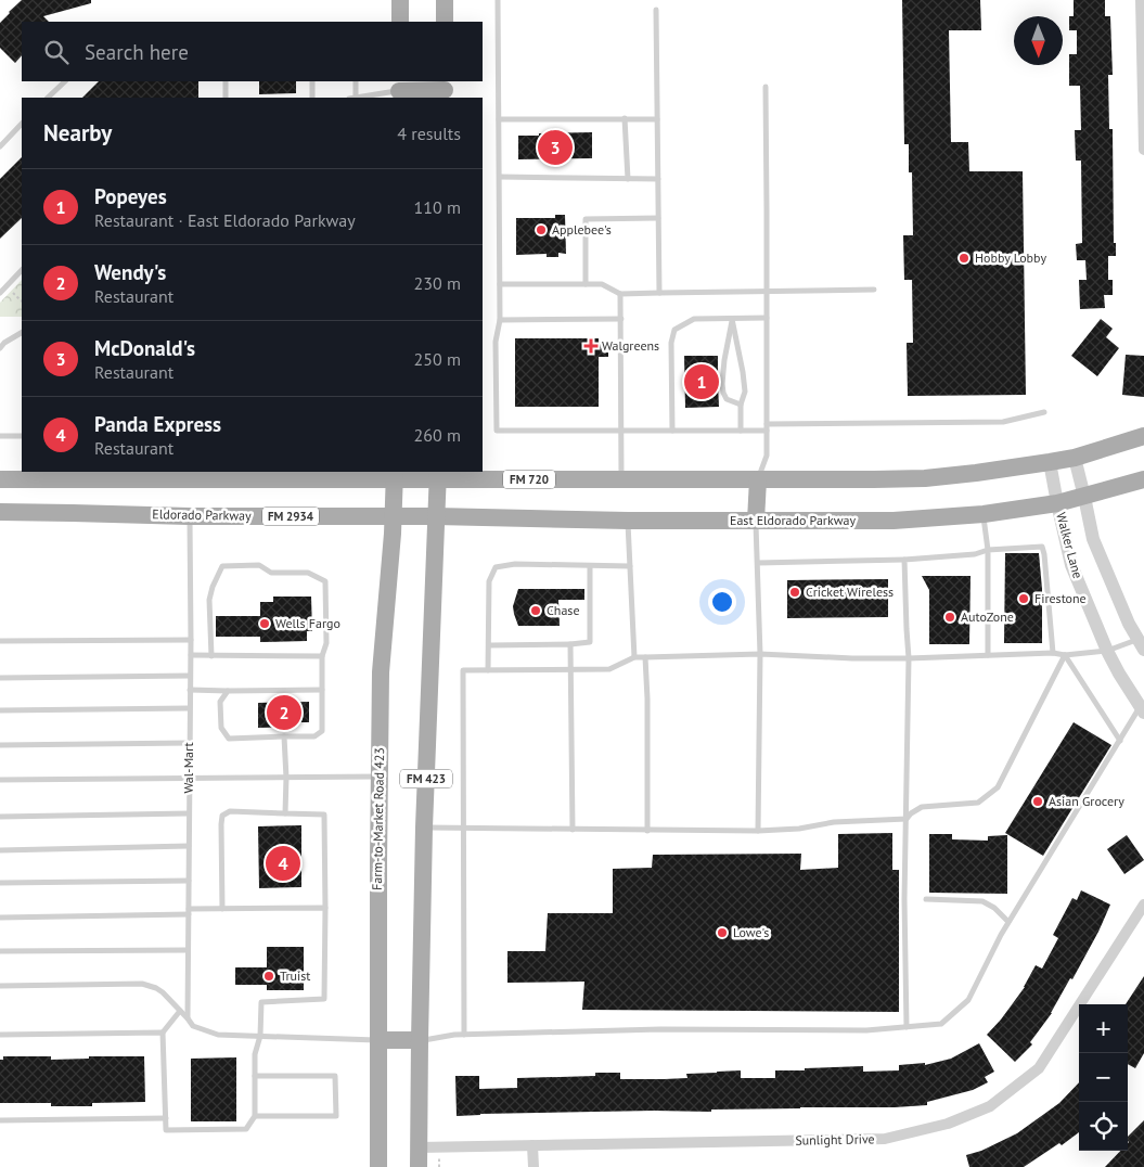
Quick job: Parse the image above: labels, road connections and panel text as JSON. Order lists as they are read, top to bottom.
{
  "streets": {
    "main road": [
      "FM 720",
      "Eldorado Parkway",
      "FM 2934",
      "East Eldorado Parkway",
      "FM 423",
      "Farm-to-Market Road 423"
    ],
    "street": ["Walker Lane", "Sunlight Drive"],
    "lane": ["Wal-Mart"]
  },
  "crossings": [
    ["FM 720", "Walker Lane"],
    ["FM 720", "FM 423"],
    ["Eldorado Parkway", "East Eldorado Parkway"],
    ["Eldorado Parkway", "Wal-Mart"],
    ["Eldorado Parkway", "FM 423"],
    ["Eldorado Parkway", "Farm-to-Market Road 423"],
    ["East Eldorado Parkway", "Walker Lane"],
    ["East Eldorado Parkway", "FM 423"],
    ["FM 423", "Sunlight Drive"]
  ],
  "places": {
    "other": [
      "Applebee's",
      "Hobby Lobby",
      "Cricket Wireless",
      "Firestone",
      "Chase",
      "AutoZone",
      "Wells Fargo",
      "Asian Grocery",
      "Lowe's",
      "Truist"
    ],
    "health": ["Walgreens"]
  },
  "north": "bottom",
  "page": {
    "search": "Search here",
    "heading": ["Nearby", "4 results"],
    "pins": [
      "3",
      "1",
      "2",
      "4"
    ],
    "list": [
      {
        "mark": "1",
        "name": "Popeyes",
        "note": "Restaurant · East Eldorado Parkway",
        "value": "110 m"
      },
      {
        "mark": "2",
        "name": "Wendy's",
        "note": "Restaurant",
        "value": "230 m"
      },
      {
        "mark": "3",
        "name": "McDonald's",
        "note": "Restaurant",
        "value": "250 m"
      },
      {
        "mark": "4",
        "name": "Panda Express",
        "note": "Restaurant",
        "value": "260 m"
      }
    ],
    "map_buttons": ["+", "−"]
  }
}
